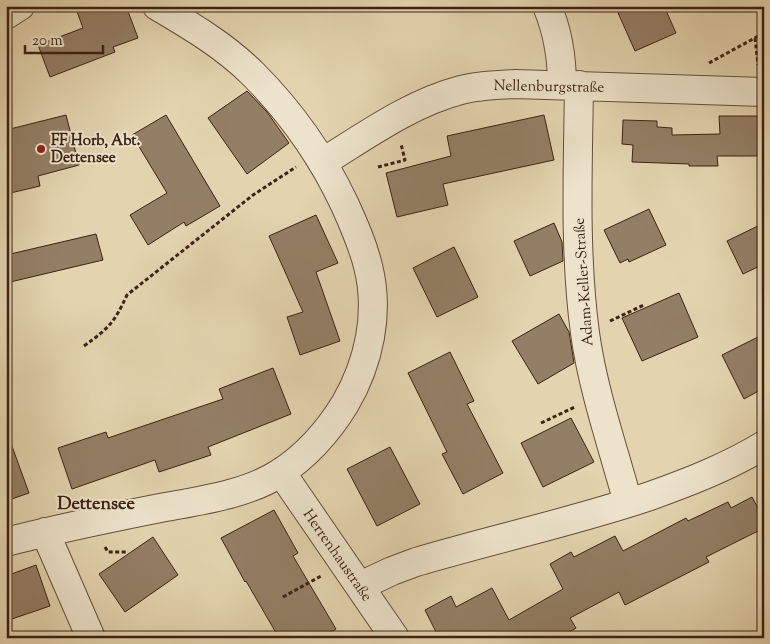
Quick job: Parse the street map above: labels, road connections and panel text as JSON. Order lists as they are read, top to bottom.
{
  "streets": {
    "street": ["Nellenburgstraße", "Adam-Keller-Straße", "Herrenhaustraße"]
  },
  "crossings": [
    ["Nellenburgstraße", "Adam-Keller-Straße"]
  ],
  "districts": ["Dettensee"],
  "places": ["FF Horb, Abt. Dettensee"],
  "scale_bar": "20 m"
}
